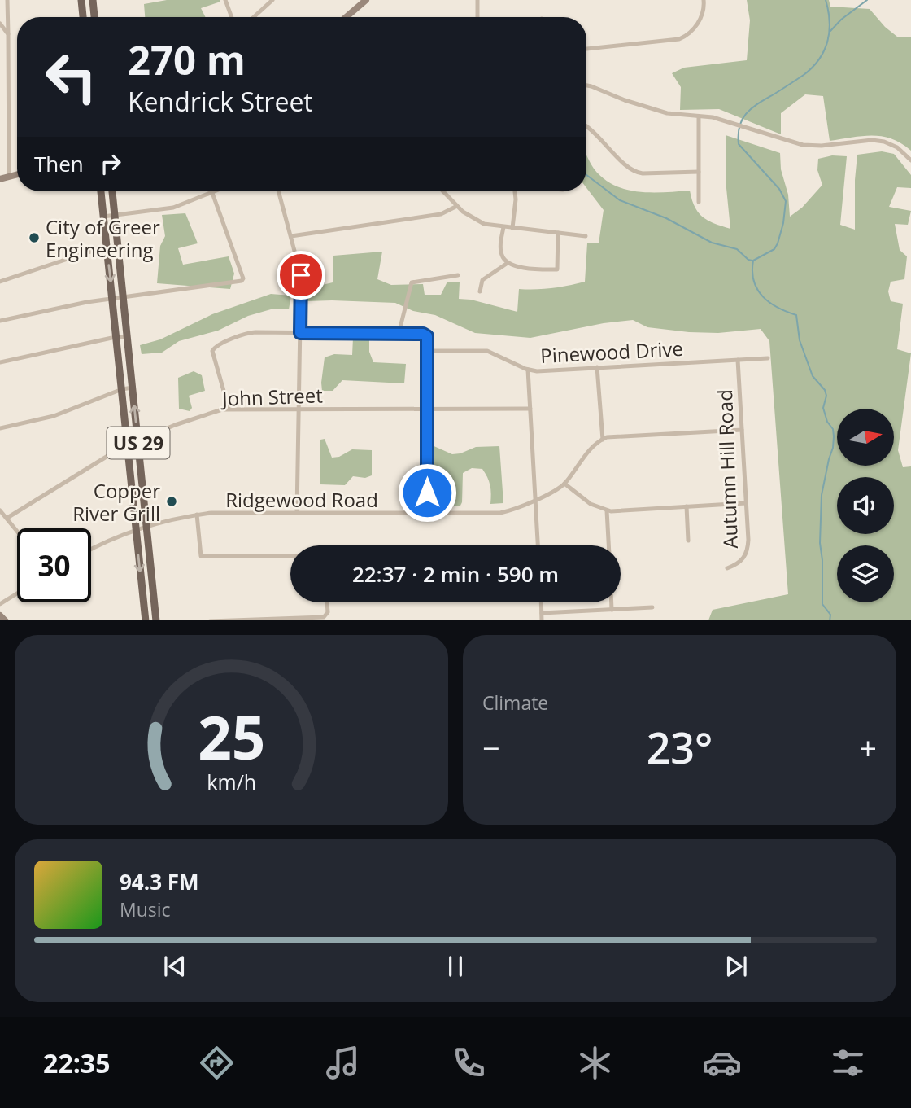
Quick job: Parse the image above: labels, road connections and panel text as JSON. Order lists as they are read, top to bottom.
{
  "streets": {
    "main road": ["US 29"],
    "street": [
      "Pinewood Drive",
      "John Street",
      "Autumn Hill Road",
      "Ridgewood Road"
    ]
  },
  "crossings": [
    ["Pinewood Drive", "Autumn Hill Road"],
    ["John Street", "US 29"],
    ["US 29", "Ridgewood Road"]
  ],
  "places": ["City of Greer Engineering", "Copper River Grill"],
  "north": "right",
  "page": {
    "turn": ["270 m", "Kendrick Street"],
    "then": "Then",
    "limit": "30",
    "trip": "22:37 · 2 min · 590 m",
    "tile": "Climate",
    "heat": ["−", "23°", "+"],
    "song": ["94.3 FM", "Music"],
    "tabs": "22:35",
    "gauge": ["25", "km/h"]
  }
}
